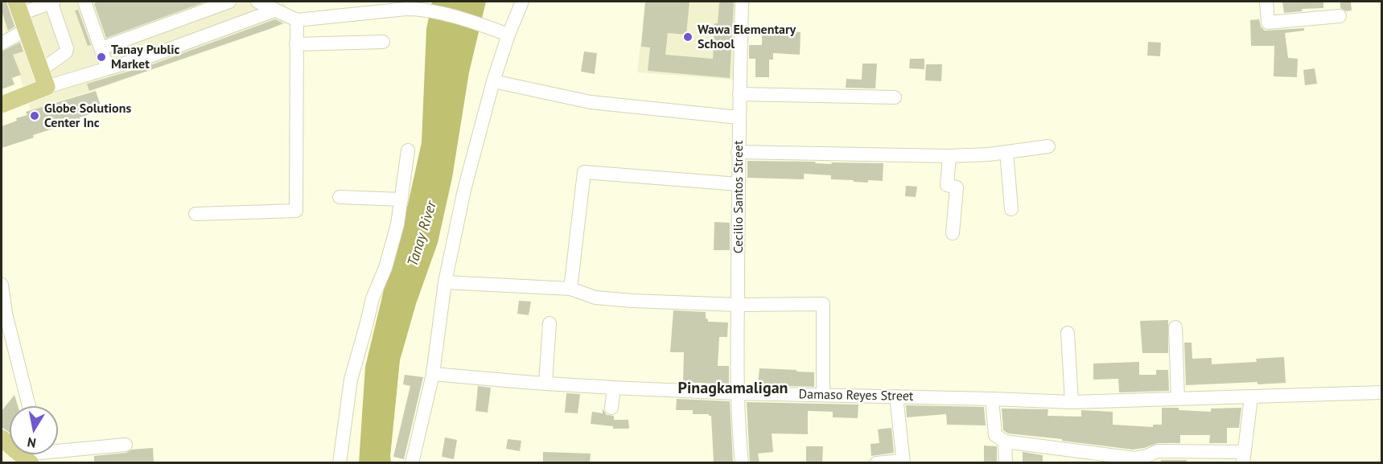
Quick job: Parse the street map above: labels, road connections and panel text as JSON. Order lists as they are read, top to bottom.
{
  "streets": {
    "street": ["Cecilio Santos Street", "Damaso Reyes Street"]
  },
  "crossings": [
    ["Cecilio Santos Street", "Damaso Reyes Street"]
  ],
  "districts": ["Pinagkamaligan"],
  "water": ["Tanay River"],
  "places": ["Wawa Elementary School", "Tanay Public Market", "Globe Solutions Center Inc"],
  "north": "bottom"
}
